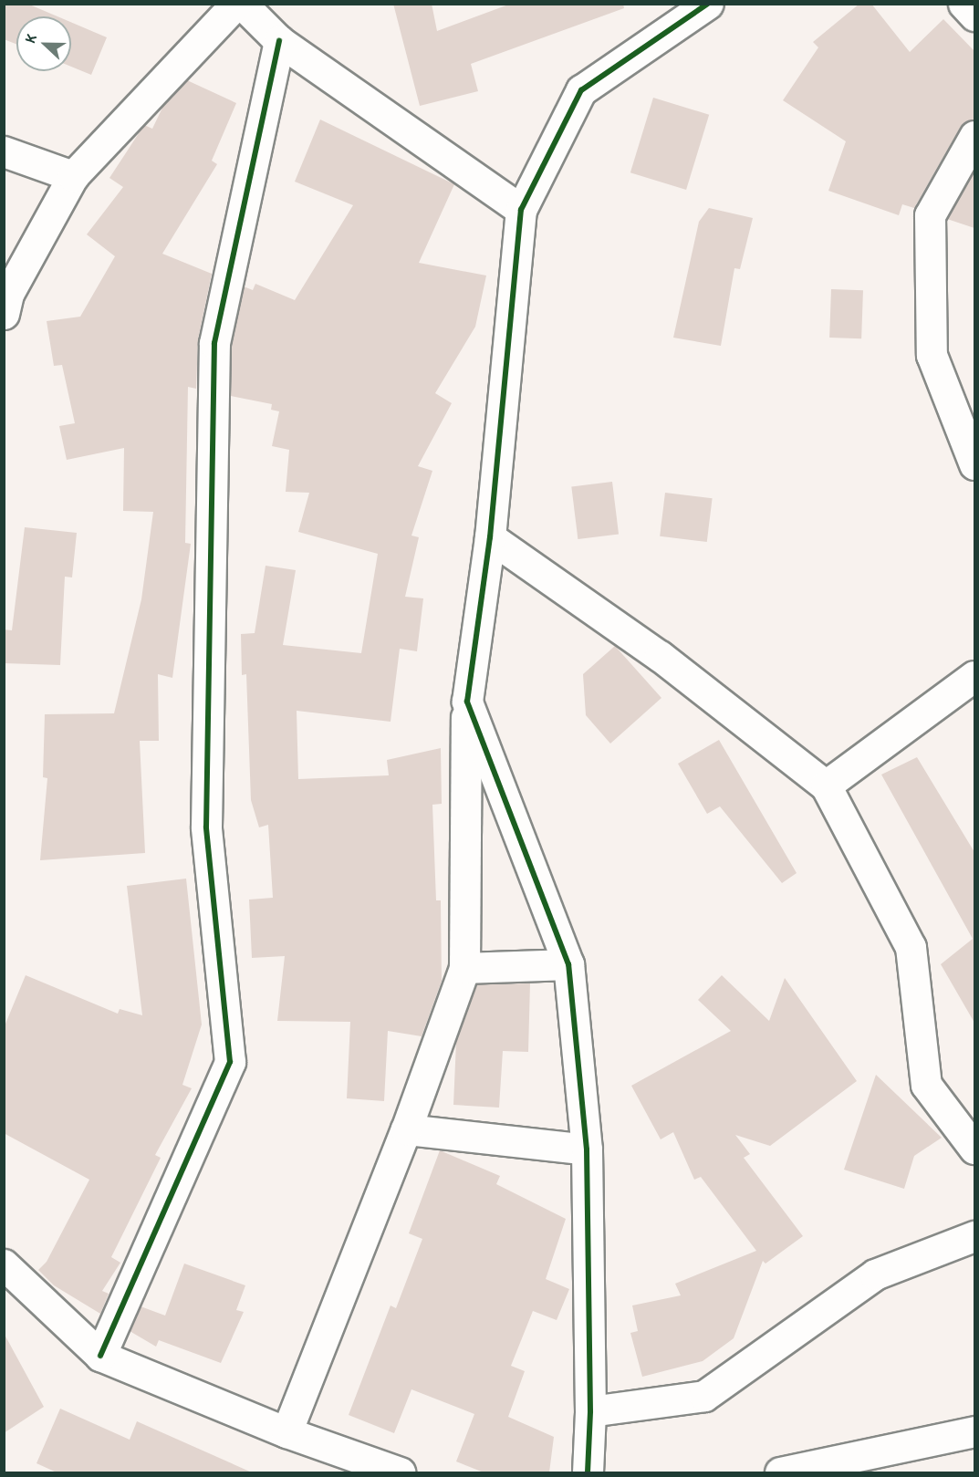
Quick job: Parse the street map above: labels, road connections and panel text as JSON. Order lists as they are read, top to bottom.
{
  "north": "left"
}
